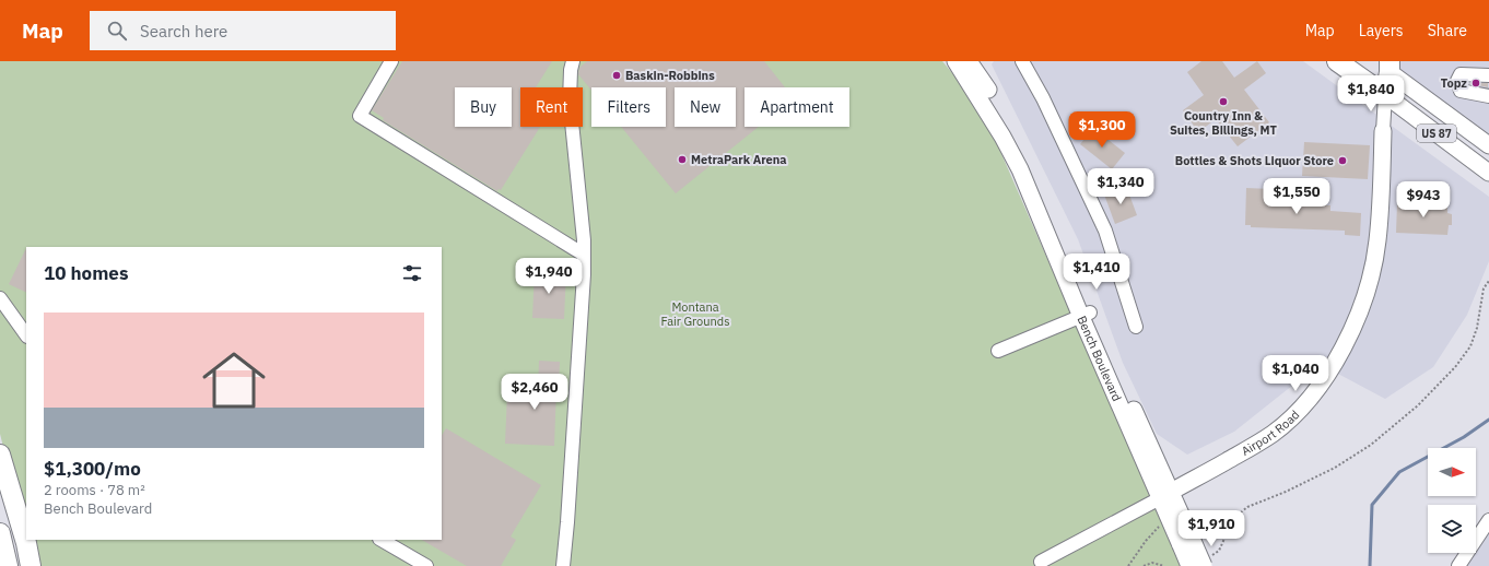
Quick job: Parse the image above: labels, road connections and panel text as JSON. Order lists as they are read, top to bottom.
{
  "streets": {
    "highway": ["US 87", "Airport Road"],
    "main road": ["Bench Boulevard"]
  },
  "crossings": [
    ["US 87", "Airport Road"]
  ],
  "parks": ["Montana Fair Grounds"],
  "places": [
    "Baskin-Robbins",
    "Topz",
    "Country Inn & Suites, Billings, MT",
    "MetraPark Arena",
    "Bottles & Shots Liquor Store"
  ],
  "north": "right",
  "page": {
    "header": "Map",
    "search": "Search here",
    "nav": ["Map", "Layers", "Share"],
    "price": [
      "$1,840",
      "$1,300",
      "$1,340",
      "$1,550",
      "$943",
      "$1,410",
      "$1,940",
      "$1,040",
      "$2,460",
      "$1,910"
    ],
    "chip": [
      "Buy",
      "Rent",
      "Filters",
      "New",
      "Apartment"
    ],
    "heading": "10 homes",
    "list": [
      {
        "name": "$1,300/mo",
        "note": "2 rooms · 78 m² · Bench Boulevard"
      }
    ]
  }
}
